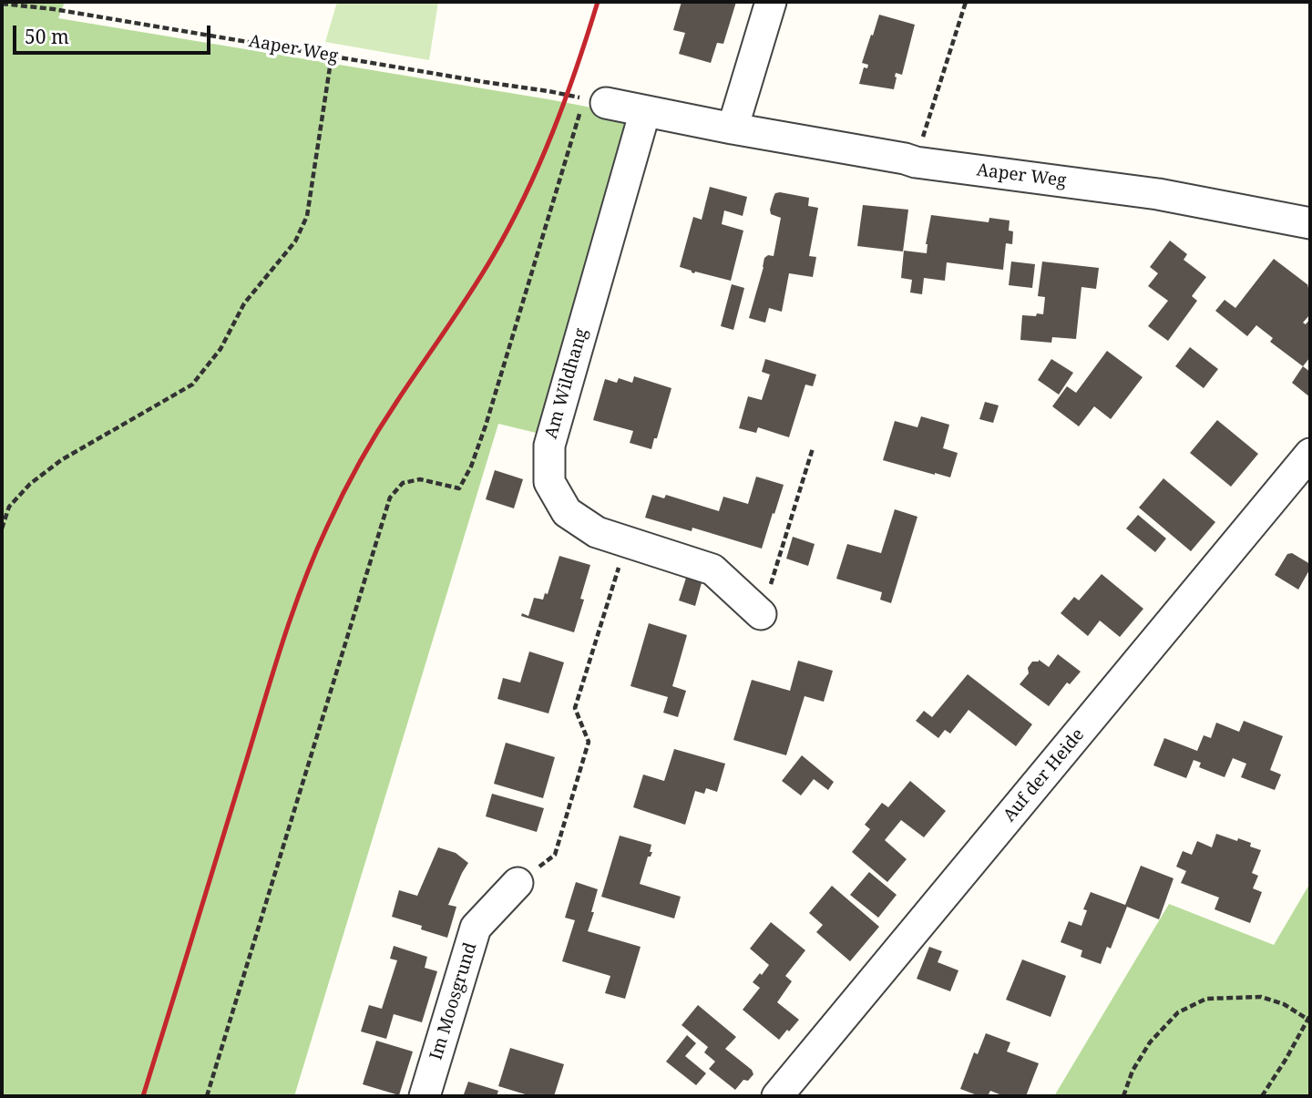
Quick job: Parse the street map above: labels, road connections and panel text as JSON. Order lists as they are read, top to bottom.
{
  "streets": {
    "street": [
      "Aaper Weg",
      "Am Wildhang",
      "Auf der Heide",
      "Im Moosgrund"
    ]
  },
  "crossings": [
    ["Aaper Weg", "Am Wildhang"]
  ],
  "scale_bar": "50 m"
}
